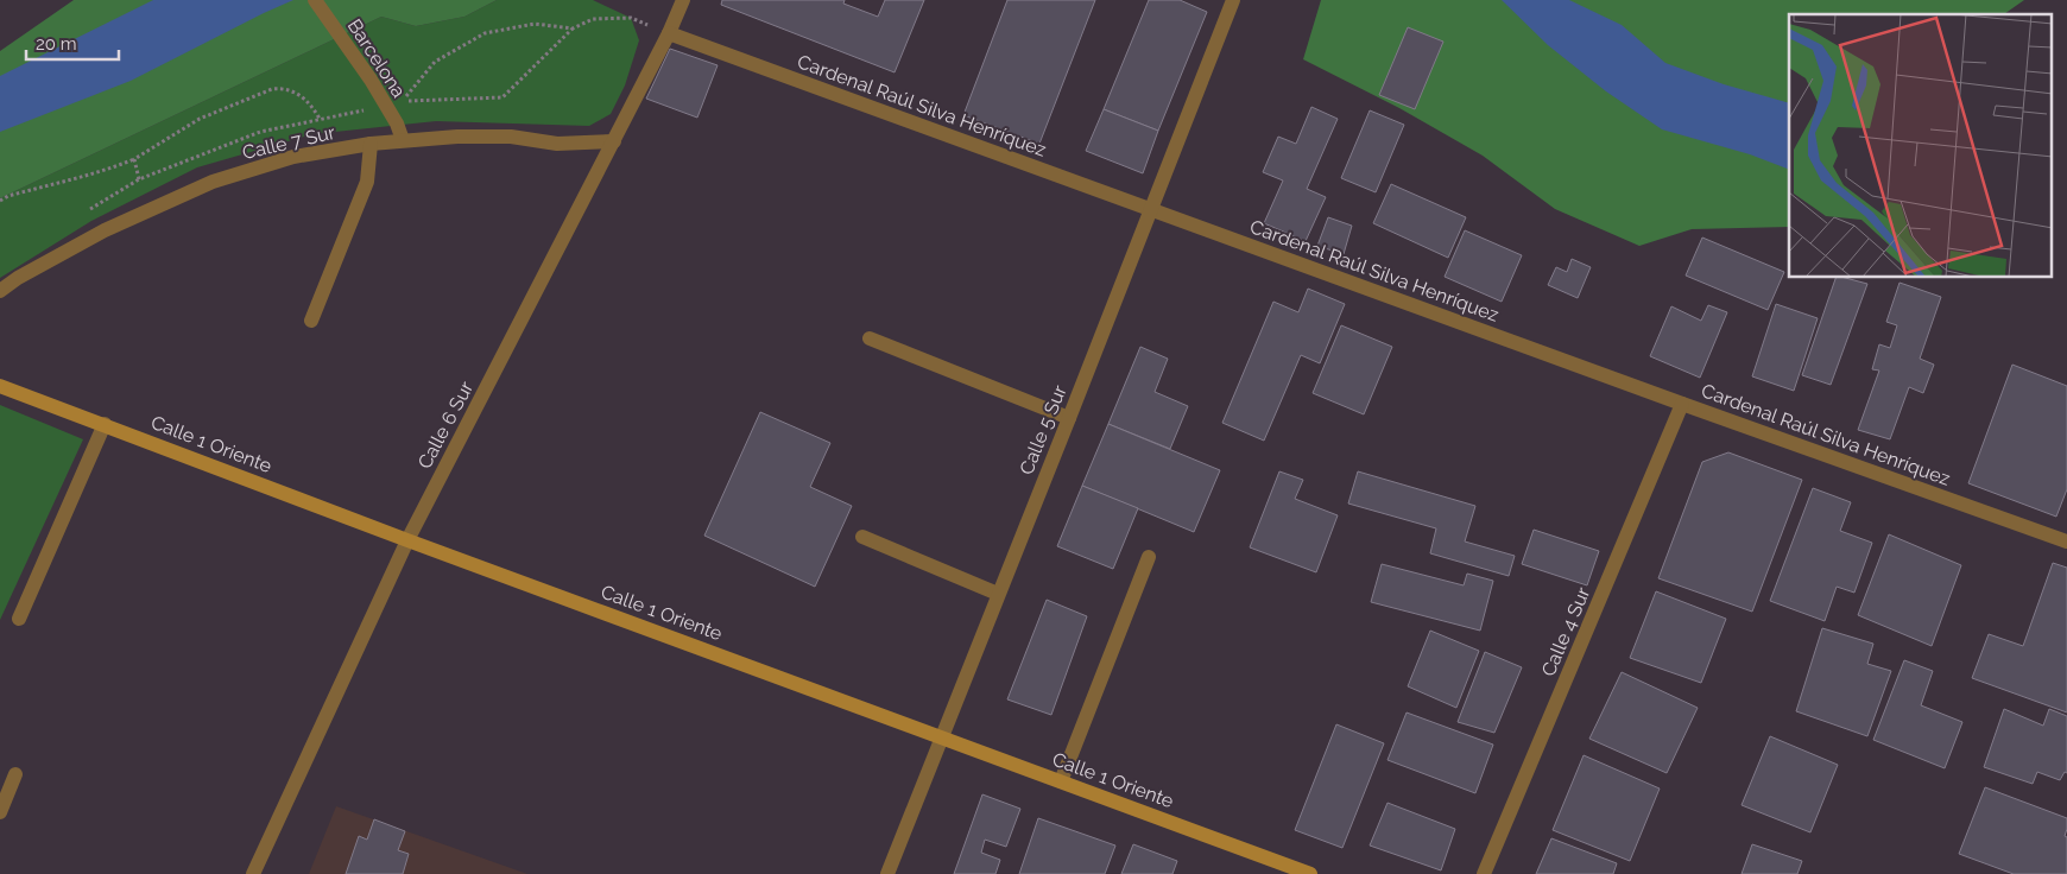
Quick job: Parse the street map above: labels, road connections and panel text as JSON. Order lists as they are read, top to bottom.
{
  "streets": {
    "main road": ["Calle 1 Oriente"],
    "street": [
      "Barcelona",
      "Cardenal Raúl Silva Henríquez",
      "Calle 7 Sur",
      "Calle 6 Sur",
      "Calle 5 Sur",
      "Calle 4 Sur"
    ]
  },
  "crossings": [
    ["Barcelona", "Calle 7 Sur"],
    ["Cardenal Raúl Silva Henríquez", "Calle 6 Sur"],
    ["Cardenal Raúl Silva Henríquez", "Calle 5 Sur"],
    ["Cardenal Raúl Silva Henríquez", "Calle 4 Sur"],
    ["Calle 7 Sur", "Calle 6 Sur"],
    ["Calle 6 Sur", "Calle 1 Oriente"],
    ["Calle 5 Sur", "Calle 1 Oriente"]
  ],
  "scale_bar": "20 m"
}
